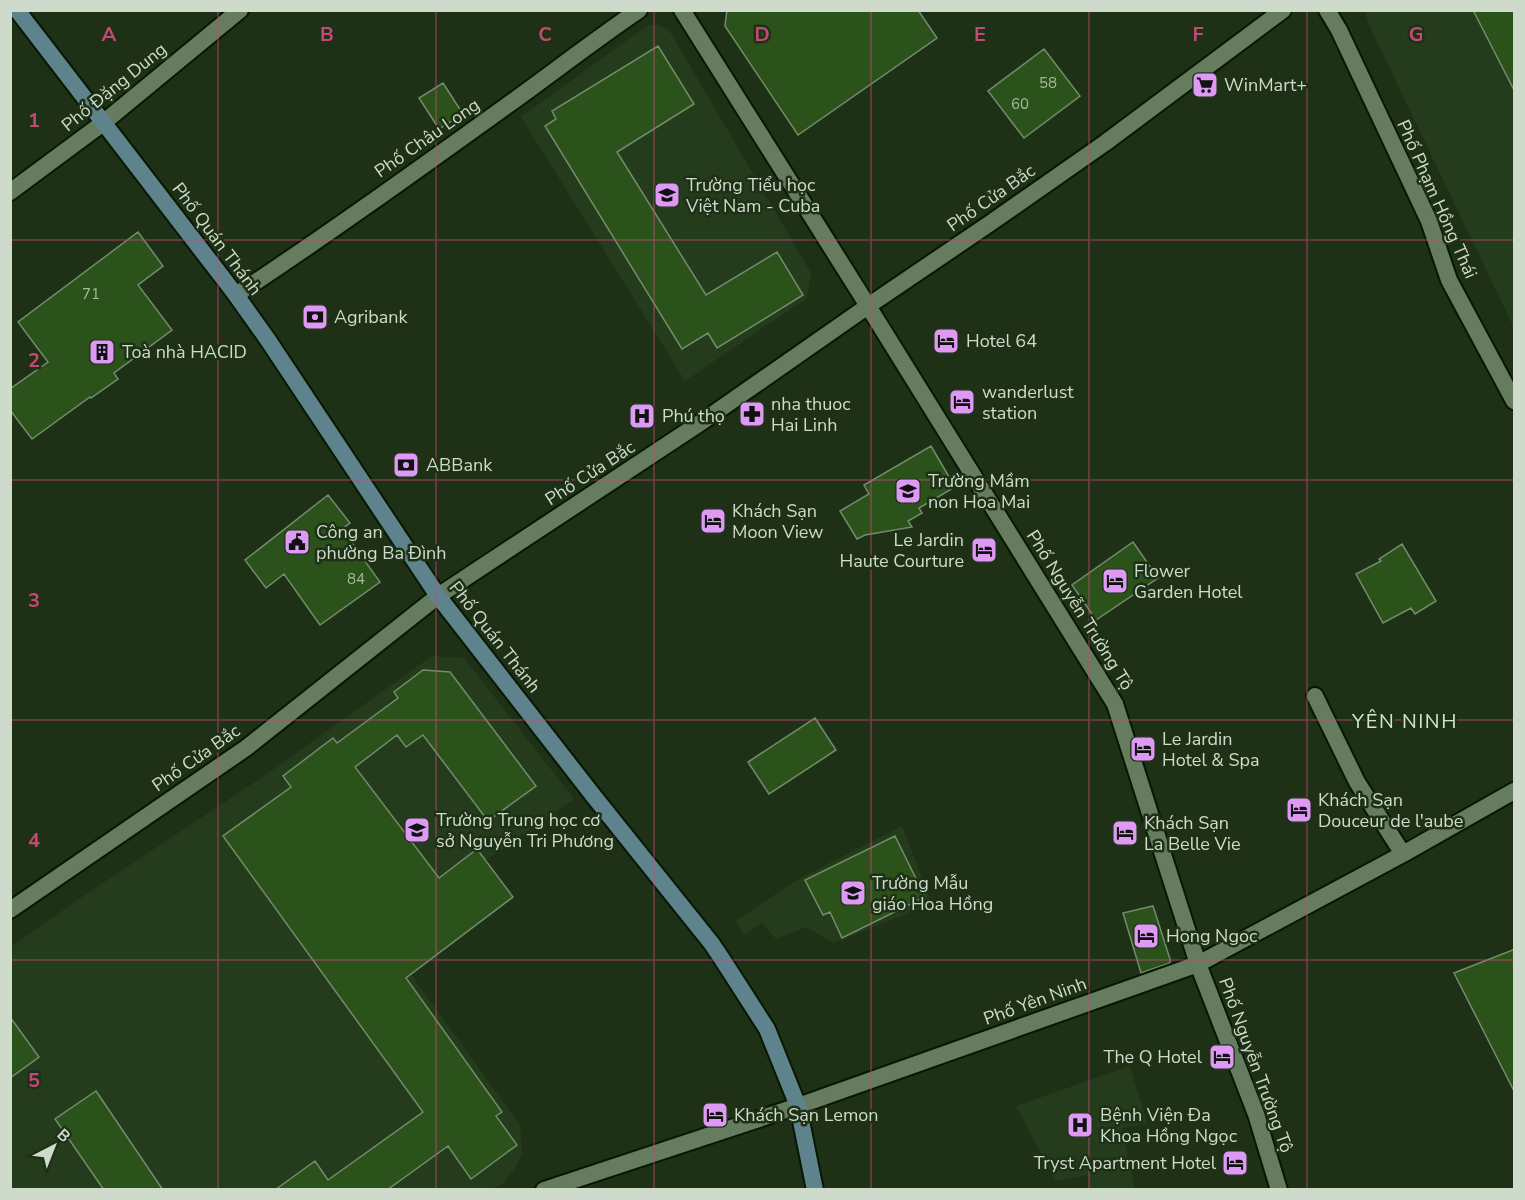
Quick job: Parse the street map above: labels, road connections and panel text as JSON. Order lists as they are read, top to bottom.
{
  "streets": {
    "main road": ["Phố Quán Thánh"],
    "street": [
      "Phố Đặng Dung",
      "Phố Châu Long",
      "Phố Cửa Bắc",
      "Phố Phạm Hồng Thái",
      "Phố Nguyễn Trường Tộ",
      "Phố Yên Ninh"
    ]
  },
  "crossings": [
    ["Phố Đặng Dung", "Phố Quán Thánh"],
    ["Phố Châu Long", "Phố Quán Thánh"],
    ["Phố Cửa Bắc", "Phố Quán Thánh"],
    ["Phố Cửa Bắc", "Phố Nguyễn Trường Tộ"],
    ["Phố Quán Thánh", "Phố Yên Ninh"],
    ["Phố Nguyễn Trường Tộ", "Phố Yên Ninh"]
  ],
  "districts": ["YÊN NINH"],
  "places": {
    "supermarket": ["WinMart+"],
    "school or university": [
      "Trường Tiểu học Việt Nam - Cuba",
      "Trường Mầm non Hoa Mai",
      "Trường Trung học cơ sở Nguyễn Tri Phương",
      "Trường Mẫu giáo Hoa Hồng"
    ],
    "bank": ["Agribank", "ABBank"],
    "hotel": [
      "Hotel 64",
      "wanderlust station",
      "Khách Sạn Moon View",
      "Le Jardin Haute Courture",
      "Flower Garden Hotel",
      "Le Jardin Hotel & Spa",
      "Khách Sạn Douceur de l'aube",
      "Khách Sạn La Belle Vie",
      "Hong Ngoc",
      "The Q Hotel",
      "Khách Sạn Lemon",
      "Tryst Apartment Hotel"
    ],
    "building": ["Toà nhà HACID"],
    "pharmacy": ["nha thuoc Hai Linh"],
    "hospital": ["Phú thọ", "Bệnh Viện Đa Khoa Hồng Ngọc"],
    "public building": ["Công an phường Ba Đình"]
  },
  "house_numbers": [
    "58",
    "60",
    "71",
    "84"
  ],
  "north": "top right",
  "grid": {
    "columns": [
      "A",
      "B",
      "C",
      "D",
      "E",
      "F",
      "G"
    ],
    "rows": [
      "1",
      "2",
      "3",
      "4",
      "5"
    ]
  }
}
